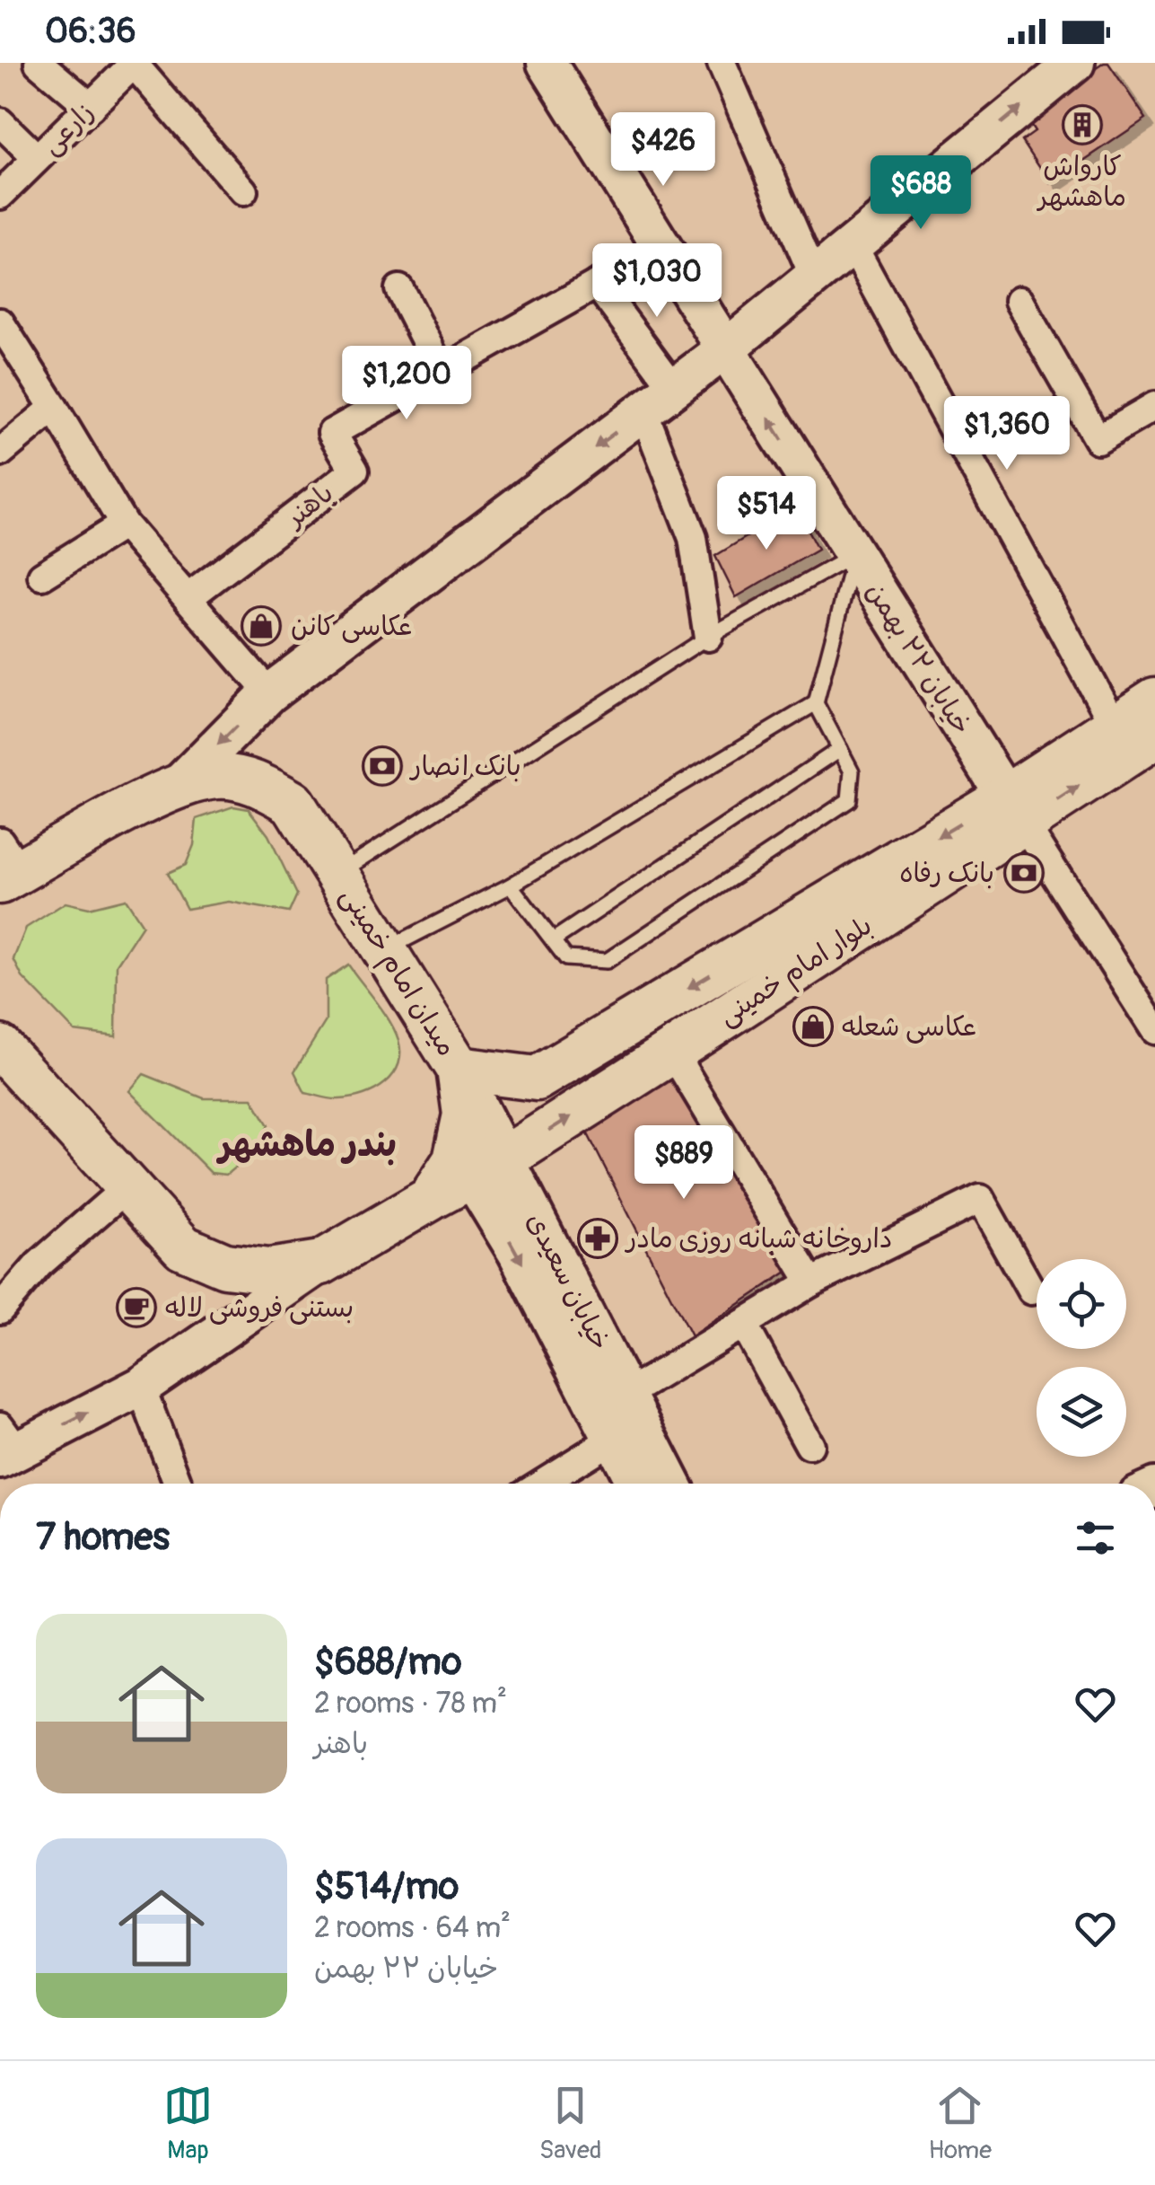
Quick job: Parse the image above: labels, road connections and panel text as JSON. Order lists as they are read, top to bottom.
{
  "streets": {
    "main road": [
      "خیابان ۲۲ بهمن",
      "بلوار امام خمینی",
      "میدان امام خمینی",
      "خیابان سعیدی"
    ],
    "street": ["زارعی", "باهنر"]
  },
  "crossings": [
    ["باهنر", "خیابان ۲۲ بهمن"],
    ["خیابان ۲۲ بهمن", "بلوار امام خمینی"],
    ["بلوار امام خمینی", "میدان امام خمینی"],
    ["بلوار امام خمینی", "خیابان سعیدی"],
    ["میدان امام خمینی", "خیابان سعیدی"]
  ],
  "districts": ["بندر ماهشهر"],
  "places": {
    "building": ["کارواش ماهشهر"],
    "shop": ["عکاسی کانن", "عکاسی شعله"],
    "bank": ["بانک انصار", "بانک رفاه"],
    "pharmacy": ["داروخانه شبانه روزی مادر"],
    "cafe": ["بستنی فروشی لاله"]
  },
  "page": {
    "status": "06:36",
    "price": [
      "$426",
      "$688",
      "$1,030",
      "$1,200",
      "$1,360",
      "$514",
      "$889"
    ],
    "heading": "7 homes",
    "list": [
      {
        "name": "$688/mo",
        "note": "2 rooms · 78 m² · باهنر"
      },
      {
        "name": "$514/mo",
        "note": "2 rooms · 64 m² · خیابان ۲۲ بهمن"
      }
    ],
    "tabs": ["Map", "Saved", "Home"]
  }
}
